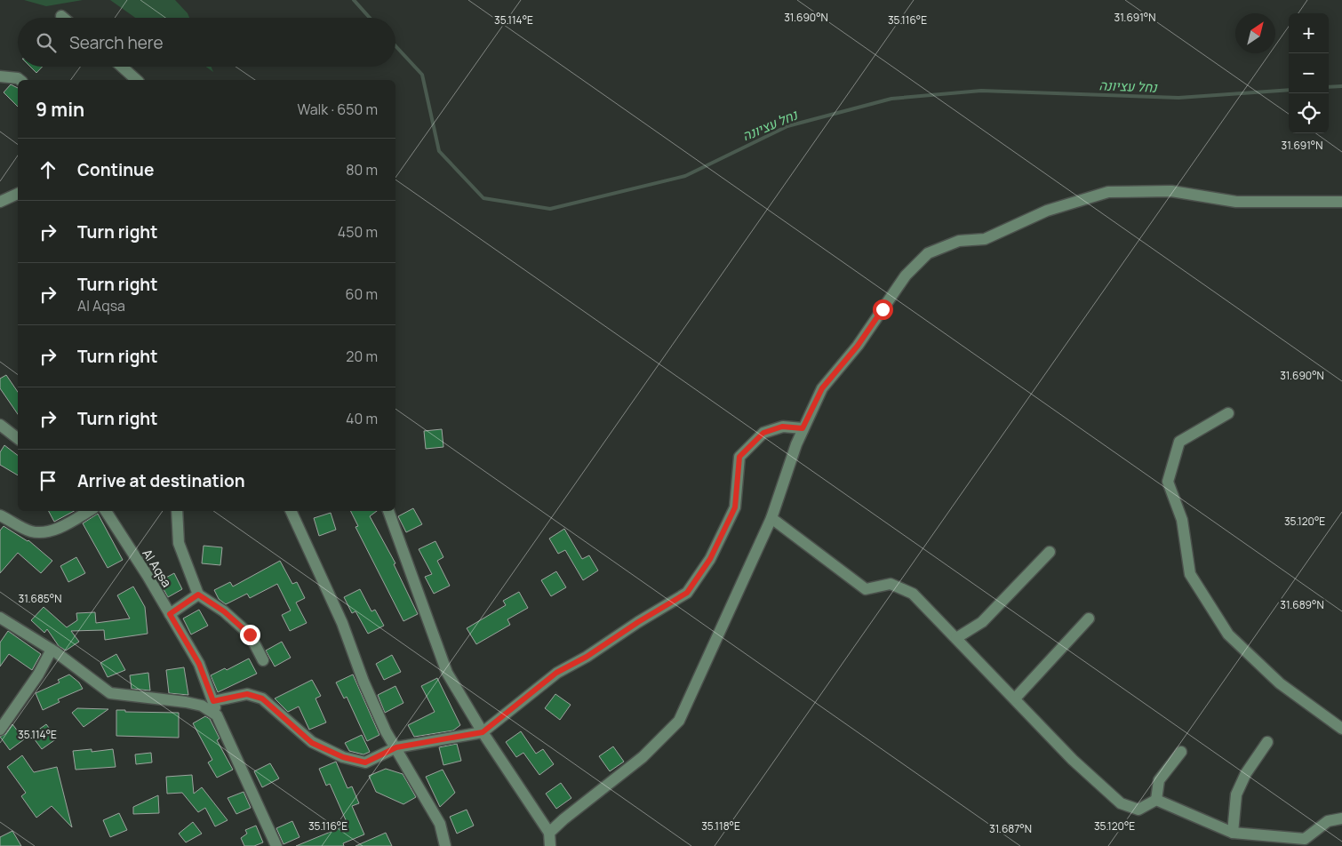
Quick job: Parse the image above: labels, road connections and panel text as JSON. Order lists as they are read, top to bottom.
{
  "streets": {
    "street": ["Al Aqsa"]
  },
  "water": ["נחל עציונה"],
  "north": "top right",
  "page": {
    "map_buttons": ["+", "−"],
    "search": "Search here",
    "heading": ["9 min", "Walk · 650 m"],
    "list": [
      ["Continue", "80 m"],
      ["Turn right", "450 m"],
      ["Turn right", "Al Aqsa", "60 m"],
      ["Turn right", "20 m"],
      ["Turn right", "40 m"],
      "Arrive at destination"
    ]
  },
  "coordinates": [
    "31.690°N",
    "31.691°N",
    "35.114°E",
    "35.116°E",
    "35.120°E",
    "31.685°N",
    "31.689°N",
    "35.118°E",
    "31.687°N"
  ]
}
